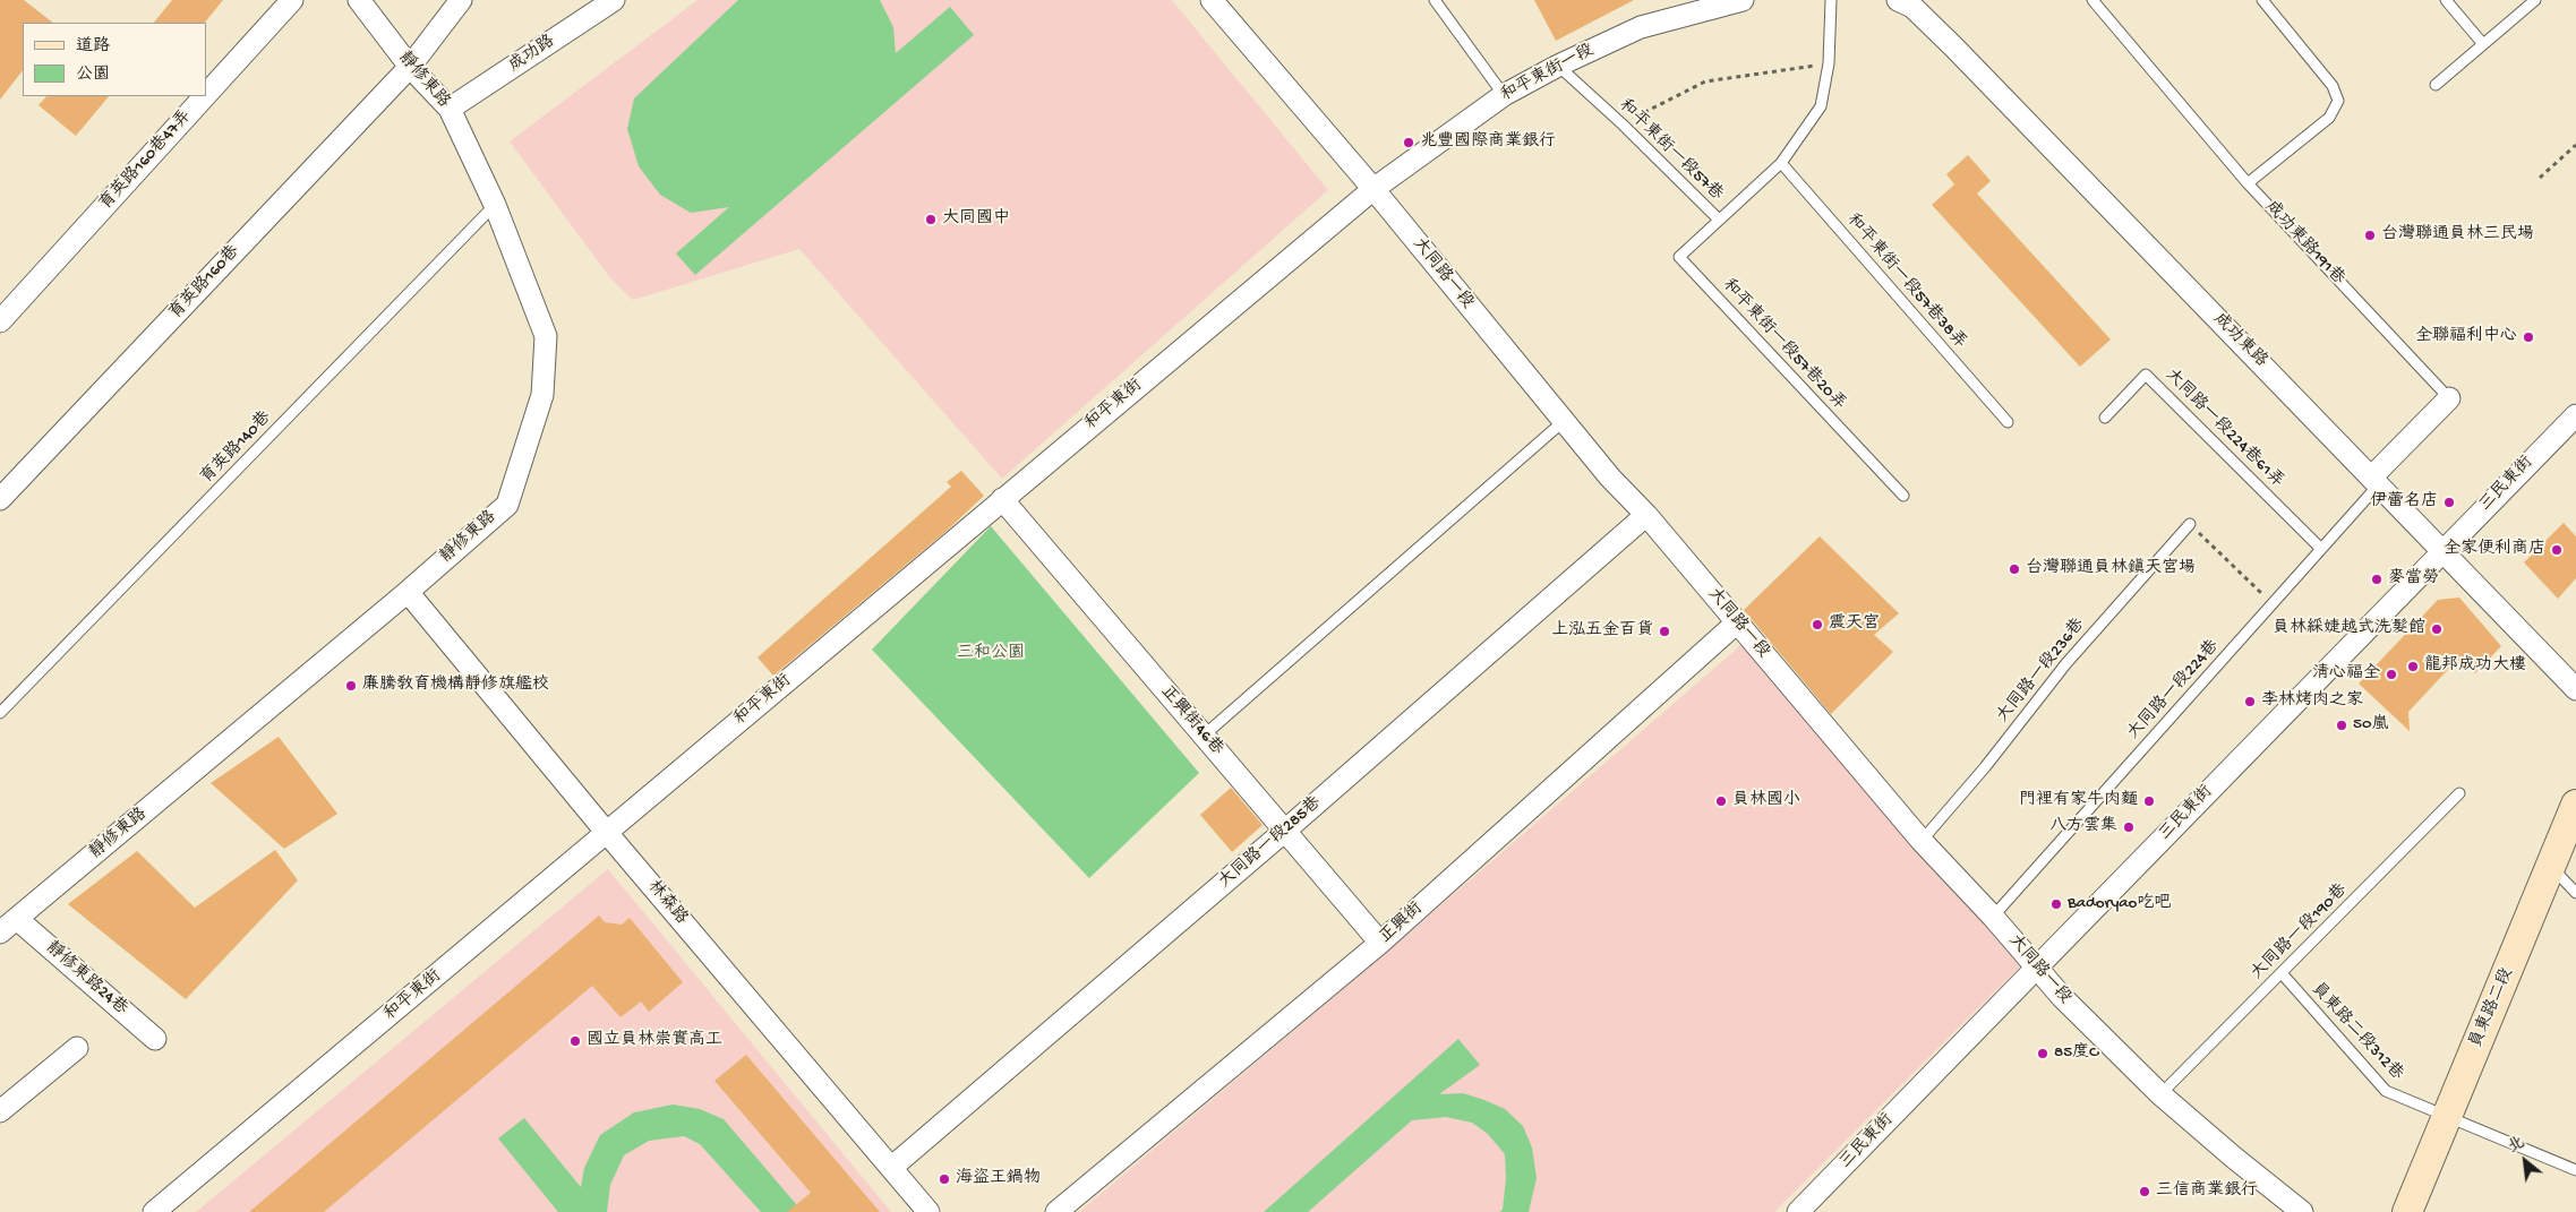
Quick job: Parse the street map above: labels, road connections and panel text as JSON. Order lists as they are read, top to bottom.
{
  "streets": {
    "street": [
      "成功路",
      "和平東街一段",
      "靜修東路",
      "育英路160巷47弄",
      "成功東路191巷",
      "大同路一段",
      "育英路160巷",
      "成功東路",
      "和平東街",
      "三民東街",
      "正興街46巷",
      "大同路一段285巷",
      "林森路",
      "正興街",
      "靜修東路24巷",
      "員東路二段"
    ],
    "lane": [
      "和平東街一段57巷",
      "和平東街一段57巷38弄",
      "和平東街一段57巷20弄",
      "大同路一段224巷61弄",
      "育英路140巷",
      "大同路一段236巷",
      "大同路一段224巷",
      "大同路一段190巷",
      "員東路二段312巷"
    ]
  },
  "crossings": [
    ["成功路", "靜修東路"],
    ["和平東街一段", "和平東街一段57巷"],
    ["和平東街一段", "大同路一段"],
    ["和平東街一段", "和平東街"],
    ["靜修東路", "育英路160巷"],
    ["靜修東路", "育英路140巷"],
    ["靜修東路", "林森路"],
    ["靜修東路", "靜修東路24巷"],
    ["和平東街一段57巷", "和平東街一段57巷38弄"],
    ["和平東街一段57巷", "和平東街一段57巷20弄"],
    ["成功東路191巷", "成功東路"],
    ["成功東路191巷", "大同路一段224巷"],
    ["大同路一段", "和平東街"],
    ["大同路一段", "三民東街"],
    ["大同路一段", "大同路一段236巷"],
    ["大同路一段", "大同路一段224巷"],
    ["大同路一段", "大同路一段285巷"],
    ["大同路一段", "正興街"],
    ["大同路一段", "大同路一段190巷"],
    ["成功東路", "三民東街"],
    ["成功東路", "大同路一段224巷"],
    ["和平東街", "正興街46巷"],
    ["和平東街", "林森路"],
    ["大同路一段224巷61弄", "大同路一段224巷"],
    ["正興街46巷", "大同路一段285巷"],
    ["正興街46巷", "正興街"],
    ["大同路一段285巷", "林森路"],
    ["大同路一段190巷", "員東路二段312巷"],
    ["員東路二段", "員東路二段312巷"]
  ],
  "parks": ["三和公園"],
  "places": [
    "兆豐國際商業銀行",
    "大同國中",
    "台灣聯通員林三民場",
    "全聯福利中心",
    "伊蕾名店",
    "全家便利商店",
    "台灣聯通員林鎮天宮場",
    "麥當勞",
    "震天宮",
    "員林綵婕越式洗髮館",
    "上泓五金百貨",
    "龍邦成功大樓",
    "清心福全",
    "廉騰教育機構靜修旗艦校",
    "李林烤肉之家",
    "50嵐",
    "員林國小",
    "門裡有家牛肉麵",
    "八方雲集",
    "Badoryao吃吧",
    "國立員林崇實高工",
    "85度C",
    "海盜王鍋物",
    "三信商業銀行"
  ],
  "legend": ["道路", "公園"],
  "north": "top left"
}
